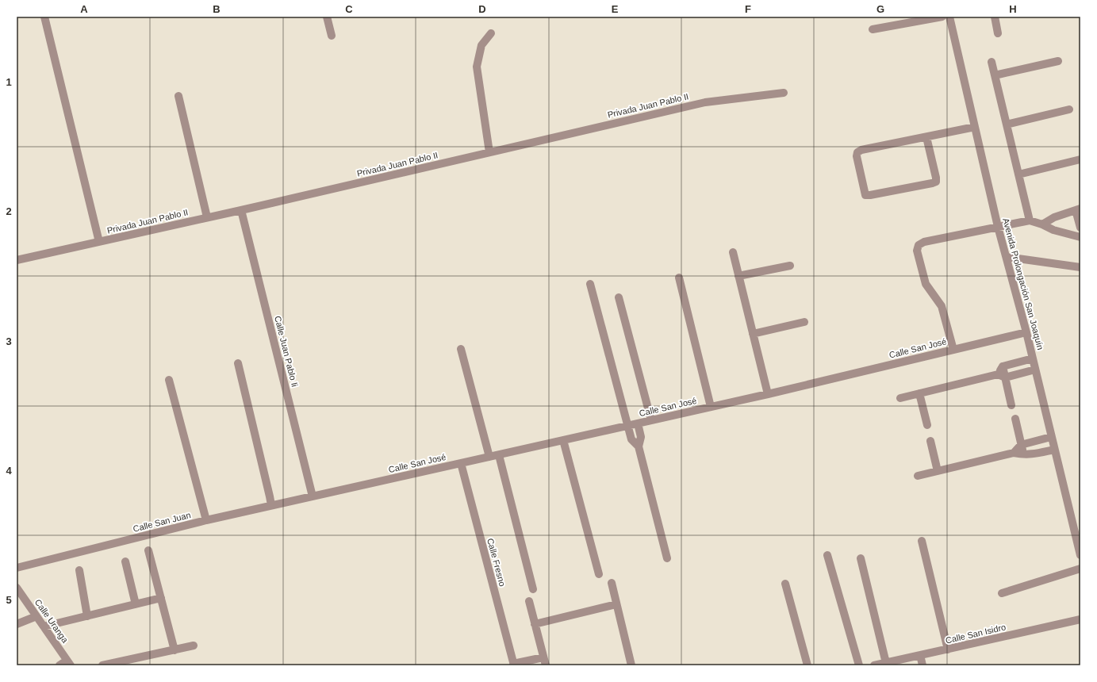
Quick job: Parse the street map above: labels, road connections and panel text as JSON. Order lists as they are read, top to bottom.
{
  "streets": {
    "street": [
      "Privada Juan Pablo II",
      "Avenida Prolongación San Joaquín",
      "Calle San José",
      "Calle Juan Pablo Ii",
      "Calle San Juan",
      "Calle Fresno",
      "Calle Uranga",
      "Calle San Isidro"
    ]
  },
  "crossings": [
    ["Privada Juan Pablo II", "Calle Juan Pablo Ii"],
    ["Avenida Prolongación San Joaquín", "Calle San José"],
    ["Calle San José", "Calle Juan Pablo Ii"],
    ["Calle San José", "Calle San Juan"],
    ["Calle San José", "Calle Fresno"],
    ["Calle Juan Pablo Ii", "Calle San Juan"]
  ],
  "grid": {
    "columns": [
      "A",
      "B",
      "C",
      "D",
      "E",
      "F",
      "G",
      "H"
    ],
    "rows": [
      "1",
      "2",
      "3",
      "4",
      "5"
    ]
  }
}
